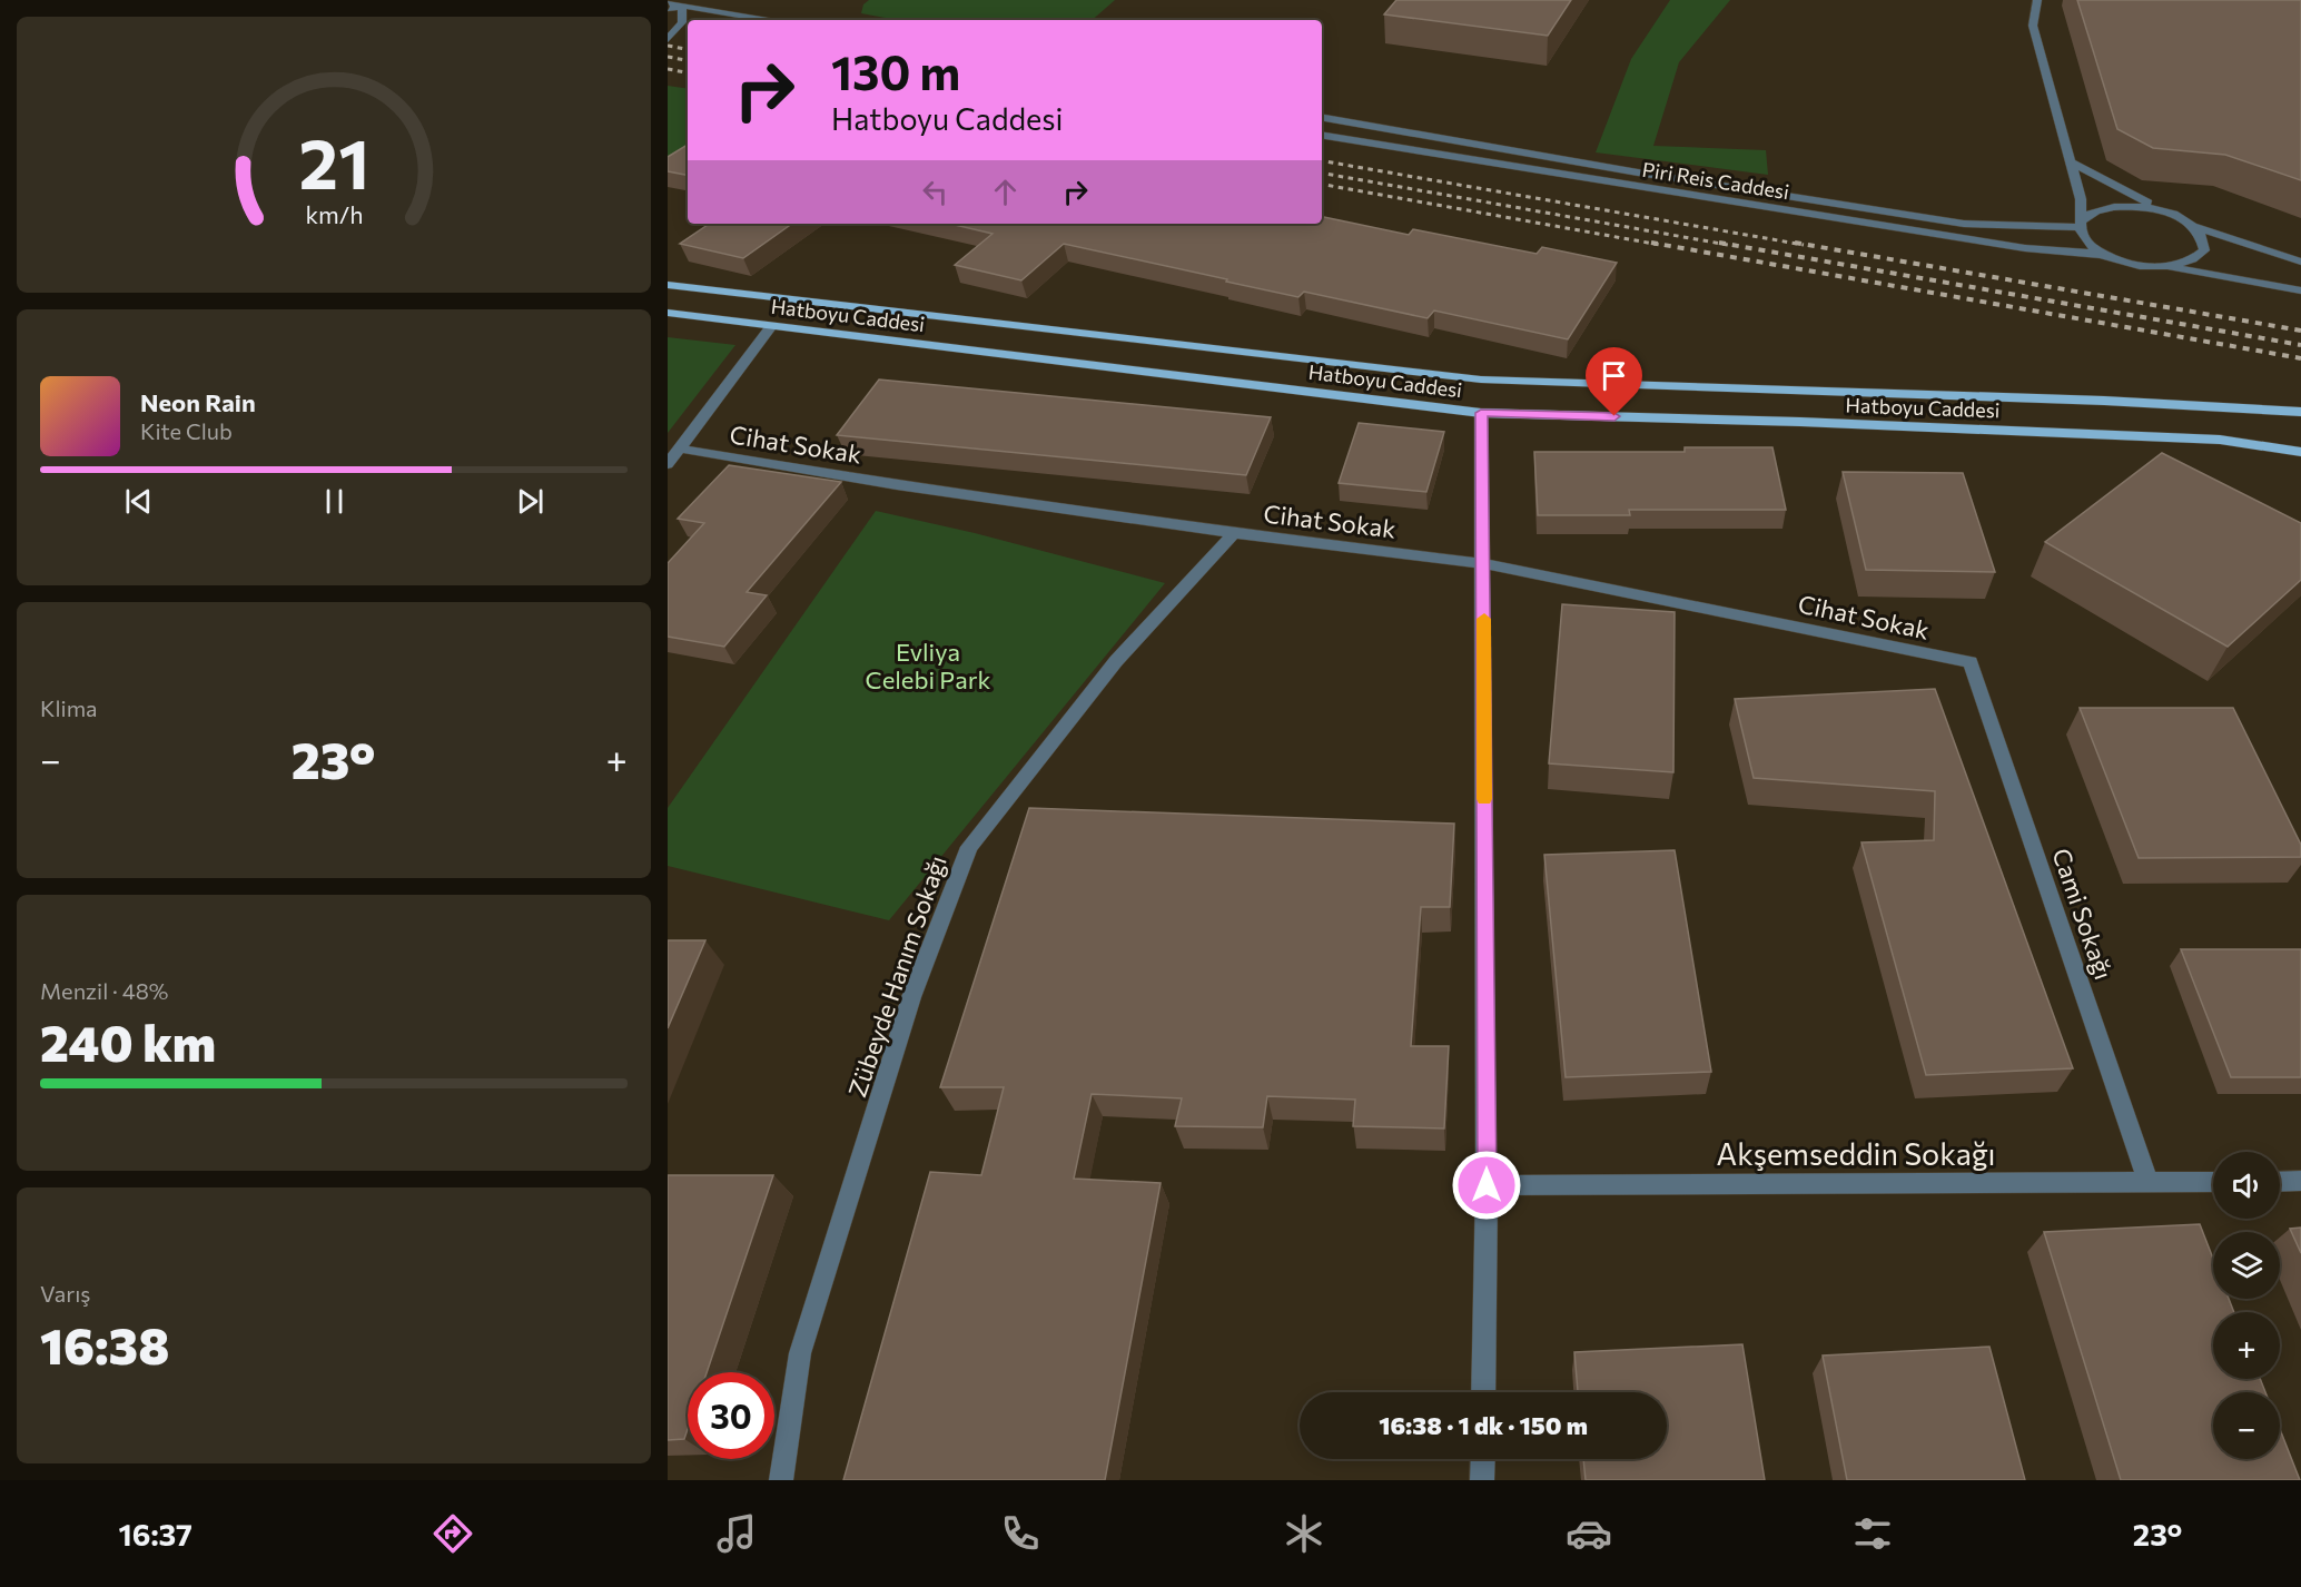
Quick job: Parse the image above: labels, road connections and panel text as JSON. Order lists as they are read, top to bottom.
{
  "streets": {
    "main road": ["Hatboyu Caddesi"],
    "street": [
      "Piri Reis Caddesi",
      "Cihat Sokak",
      "Cami Sokağı",
      "Zübeyde Hanım Sokağı",
      "Akşemseddin Sokağı"
    ]
  },
  "crossings": [
    ["Cihat Sokak", "Cami Sokağı"],
    ["Cihat Sokak", "Zübeyde Hanım Sokağı"],
    ["Cami Sokağı", "Akşemseddin Sokağı"]
  ],
  "parks": ["Evliya Celebi Park"],
  "page": {
    "turn": ["130 m", "Hatboyu Caddesi"],
    "song": ["Neon Rain", "Kite Club"],
    "tile": [
      "Klima",
      ["Menzil · 48%", "240 km"],
      ["Varış", "16:38"]
    ],
    "heat": ["−", "23°", "+"],
    "map_buttons": ["+", "−"],
    "limit": "30",
    "trip": "16:38 · 1 dk · 150 m",
    "tabs": ["16:37", "23°"],
    "gauge": ["21", "km/h"]
  }
}
